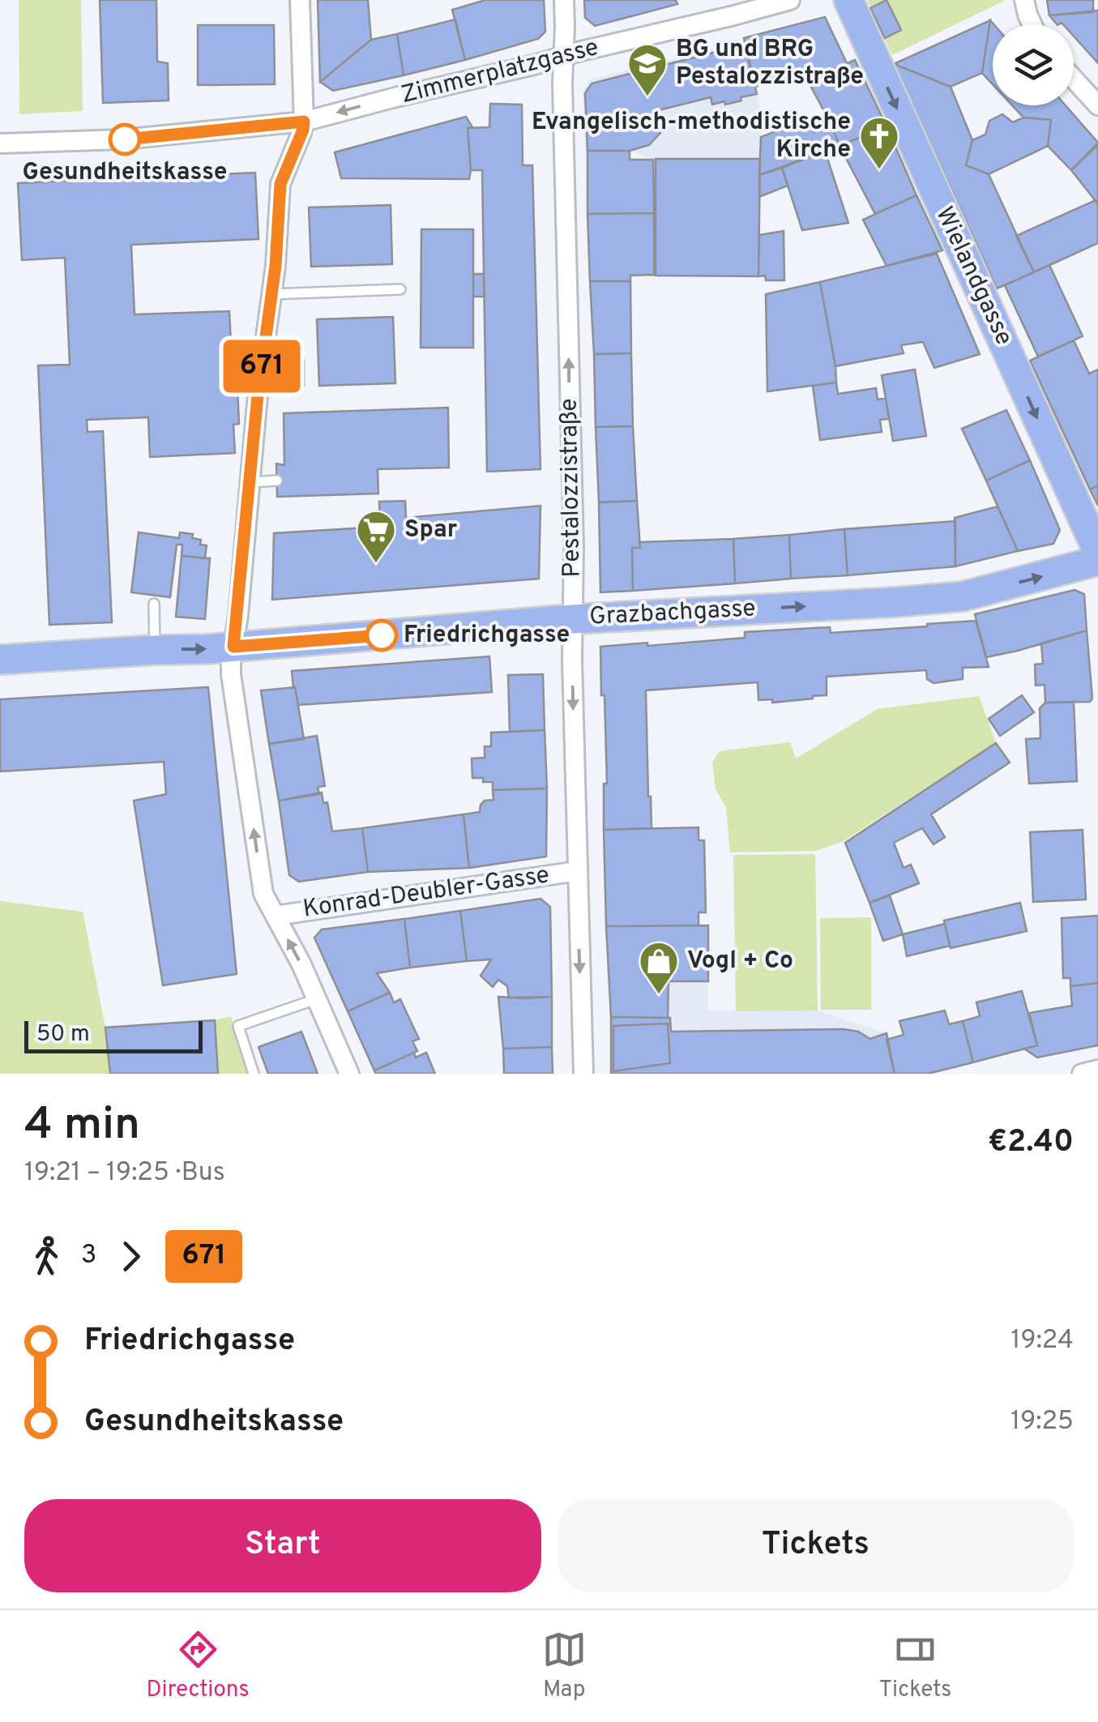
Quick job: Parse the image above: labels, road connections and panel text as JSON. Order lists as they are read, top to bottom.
{
  "streets": {
    "main road": ["Wielandgasse", "Grazbachgasse"],
    "street": ["Zimmerplatzgasse", "Pestalozzistraße", "Konrad-Deubler-Gasse"]
  },
  "crossings": [
    ["Zimmerplatzgasse", "Pestalozzistraße"],
    ["Pestalozzistraße", "Grazbachgasse"],
    ["Pestalozzistraße", "Konrad-Deubler-Gasse"]
  ],
  "one_way": ["Wielandgasse", "Grazbachgasse"],
  "places": {
    "school or university": ["BG und BRG Pestalozzistraße"],
    "other": ["Gesundheitskasse", "Friedrichgasse"],
    "church": ["Evangelisch-methodistische Kirche"],
    "supermarket": ["Spar"],
    "shop": ["Vogl + Co"]
  },
  "lines": ["bus line 671"],
  "scale_bar": "50 m",
  "page": {
    "on_map": "671",
    "scale": "50 m",
    "heading": ["4 min", "19:21 – 19:25 · Bus", "€2.40"],
    "legs": ["3", "671"],
    "list": [
      {
        "name": "Friedrichgasse",
        "value": "19:24"
      },
      {
        "name": "Gesundheitskasse",
        "value": "19:25"
      }
    ],
    "buttons": ["Start", "Tickets"],
    "tabs": ["Directions", "Map", "Tickets"]
  }
}
